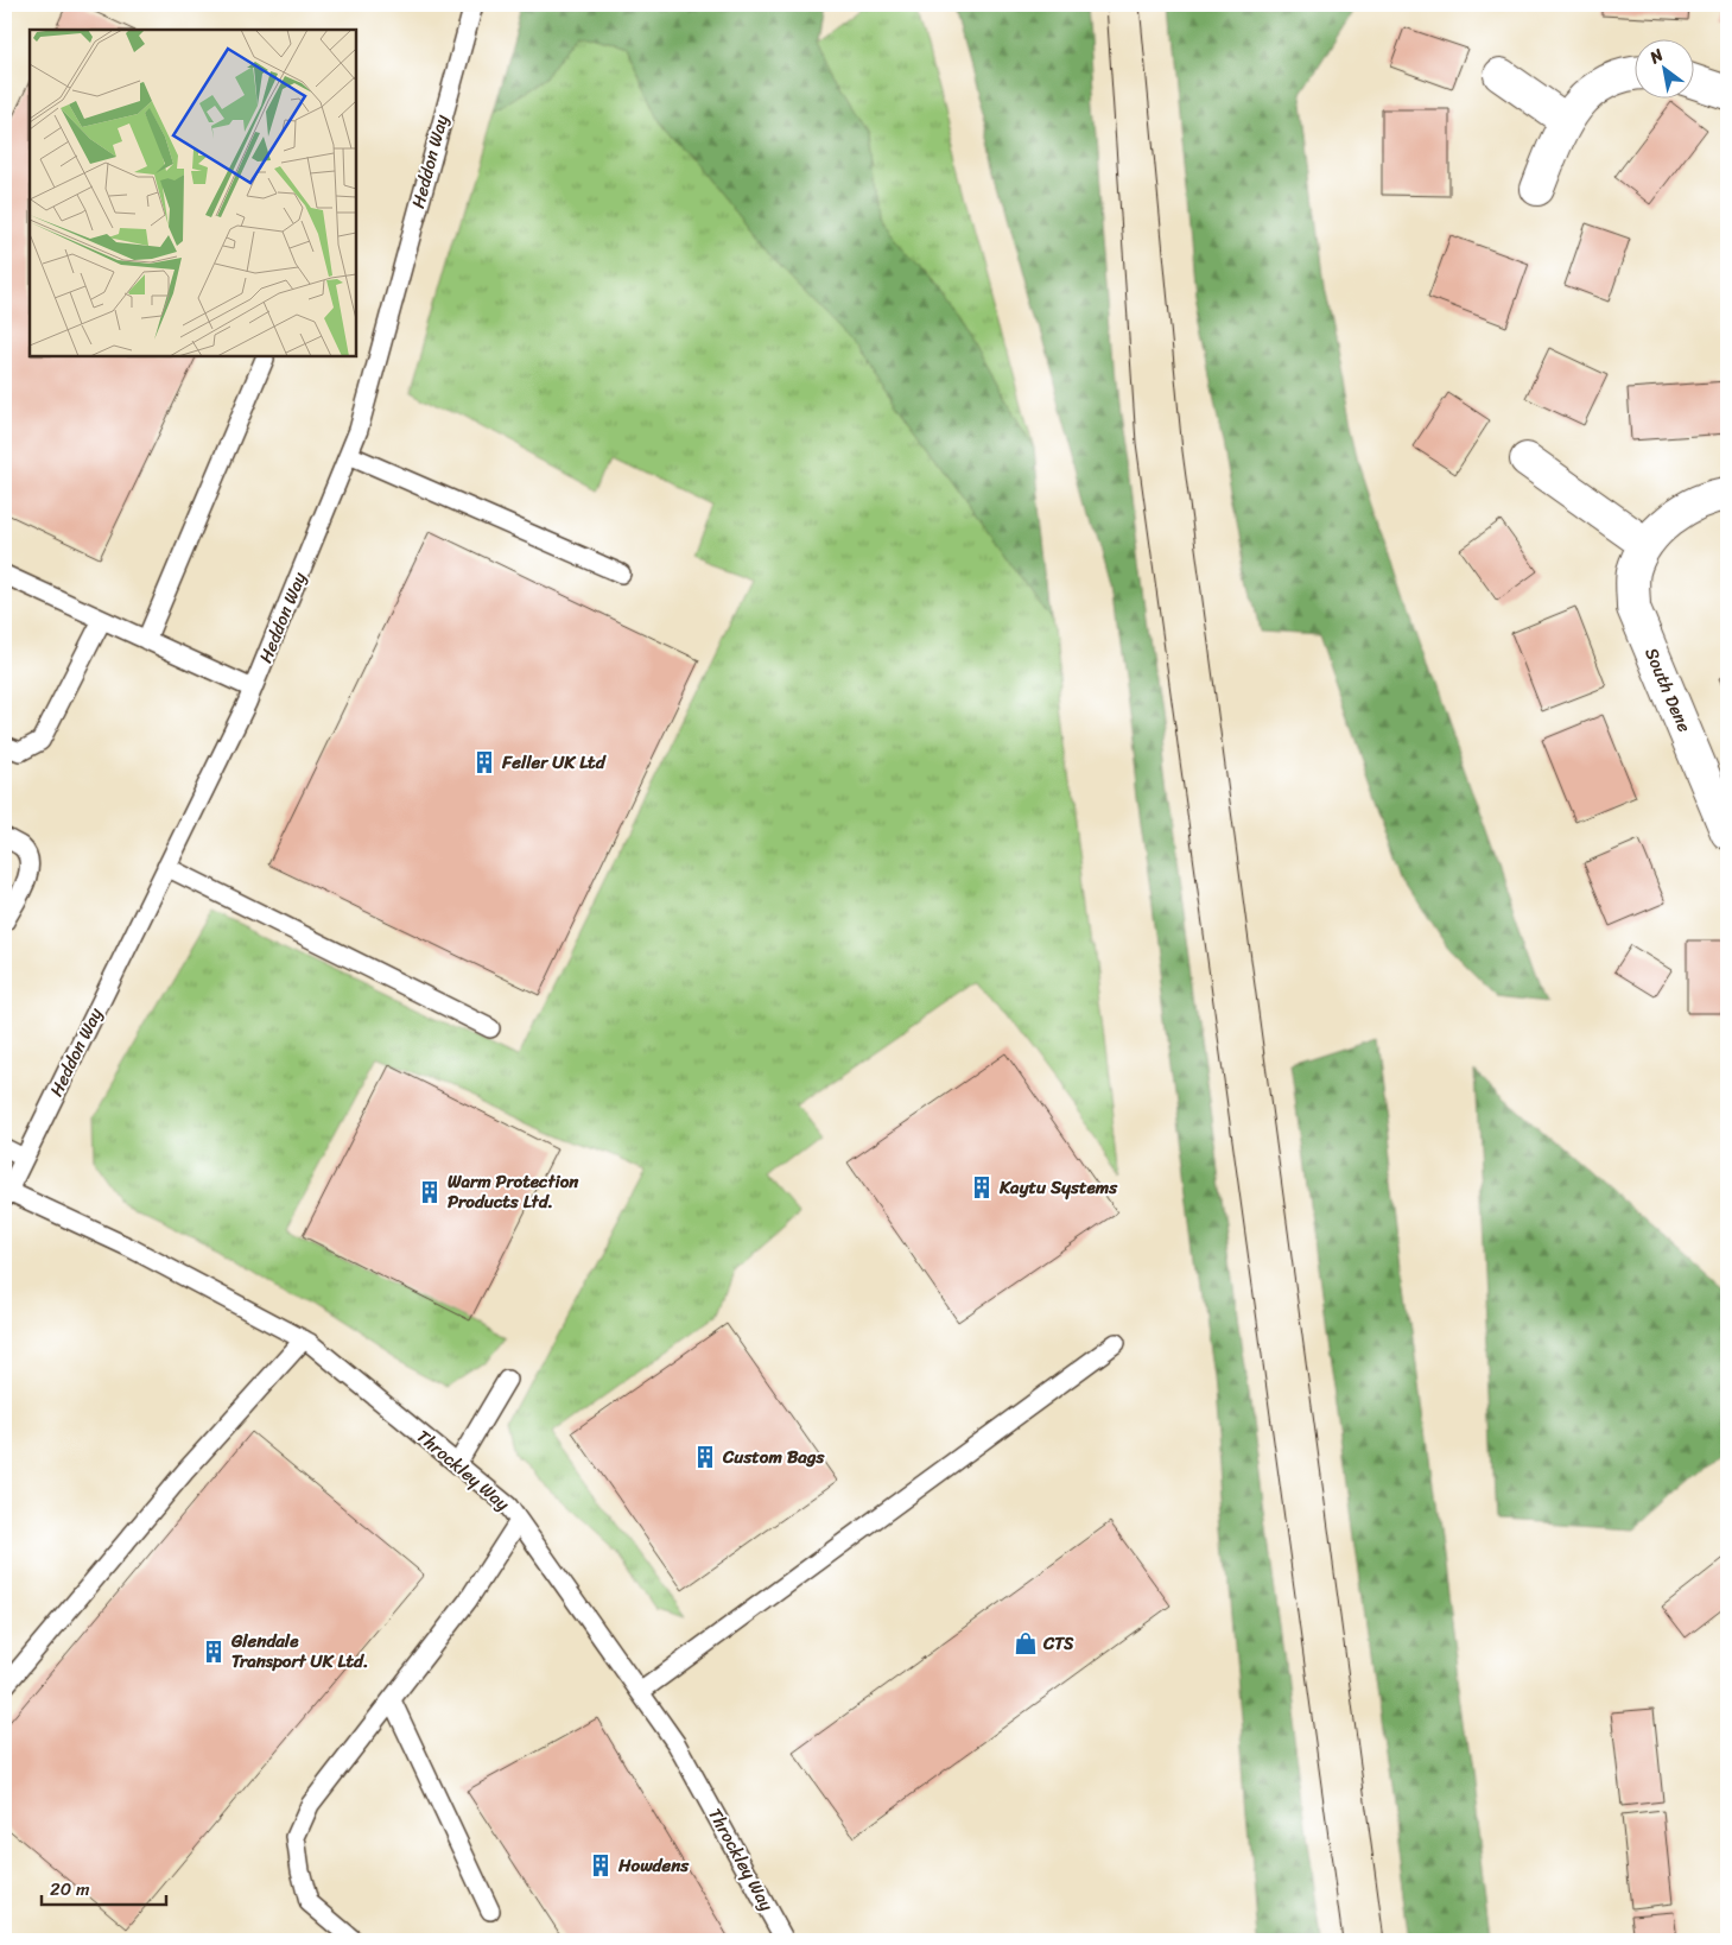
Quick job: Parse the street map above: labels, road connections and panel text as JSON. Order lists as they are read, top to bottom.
{
  "streets": {
    "street": ["South Dene"],
    "lane": ["Heddon Way", "Throckley Way"]
  },
  "crossings": [
    ["Heddon Way", "Throckley Way"]
  ],
  "places": {
    "building": [
      "Feller UK Ltd",
      "Kaytu Systems",
      "Warm Protection Products Ltd.",
      "Custom Bags",
      "Glendale Transport UK Ltd.",
      "Howdens"
    ],
    "shop": ["CTS"]
  },
  "scale_bar": "20 m",
  "north": "top left"
}
